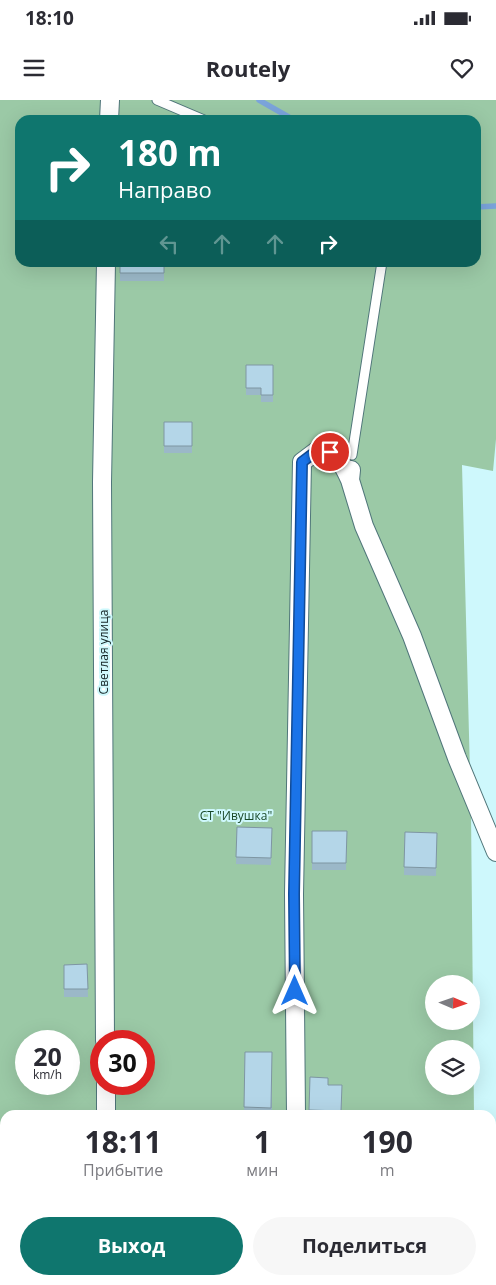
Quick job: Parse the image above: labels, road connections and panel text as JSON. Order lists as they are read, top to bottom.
{
  "streets": {
    "street": ["Светлая улица"]
  },
  "parks": ["СТ \"Ивушка\""],
  "north": "right",
  "page": {
    "status": "18:10",
    "header": "Routely",
    "turn": ["180 m", "Направо"],
    "speed": "20 km/h",
    "limit": "30",
    "eta": [
      "18:11",
      "Прибытие",
      "1",
      "мин",
      "190",
      "m"
    ],
    "buttons": ["Выход", "Поделиться"]
  }
}
